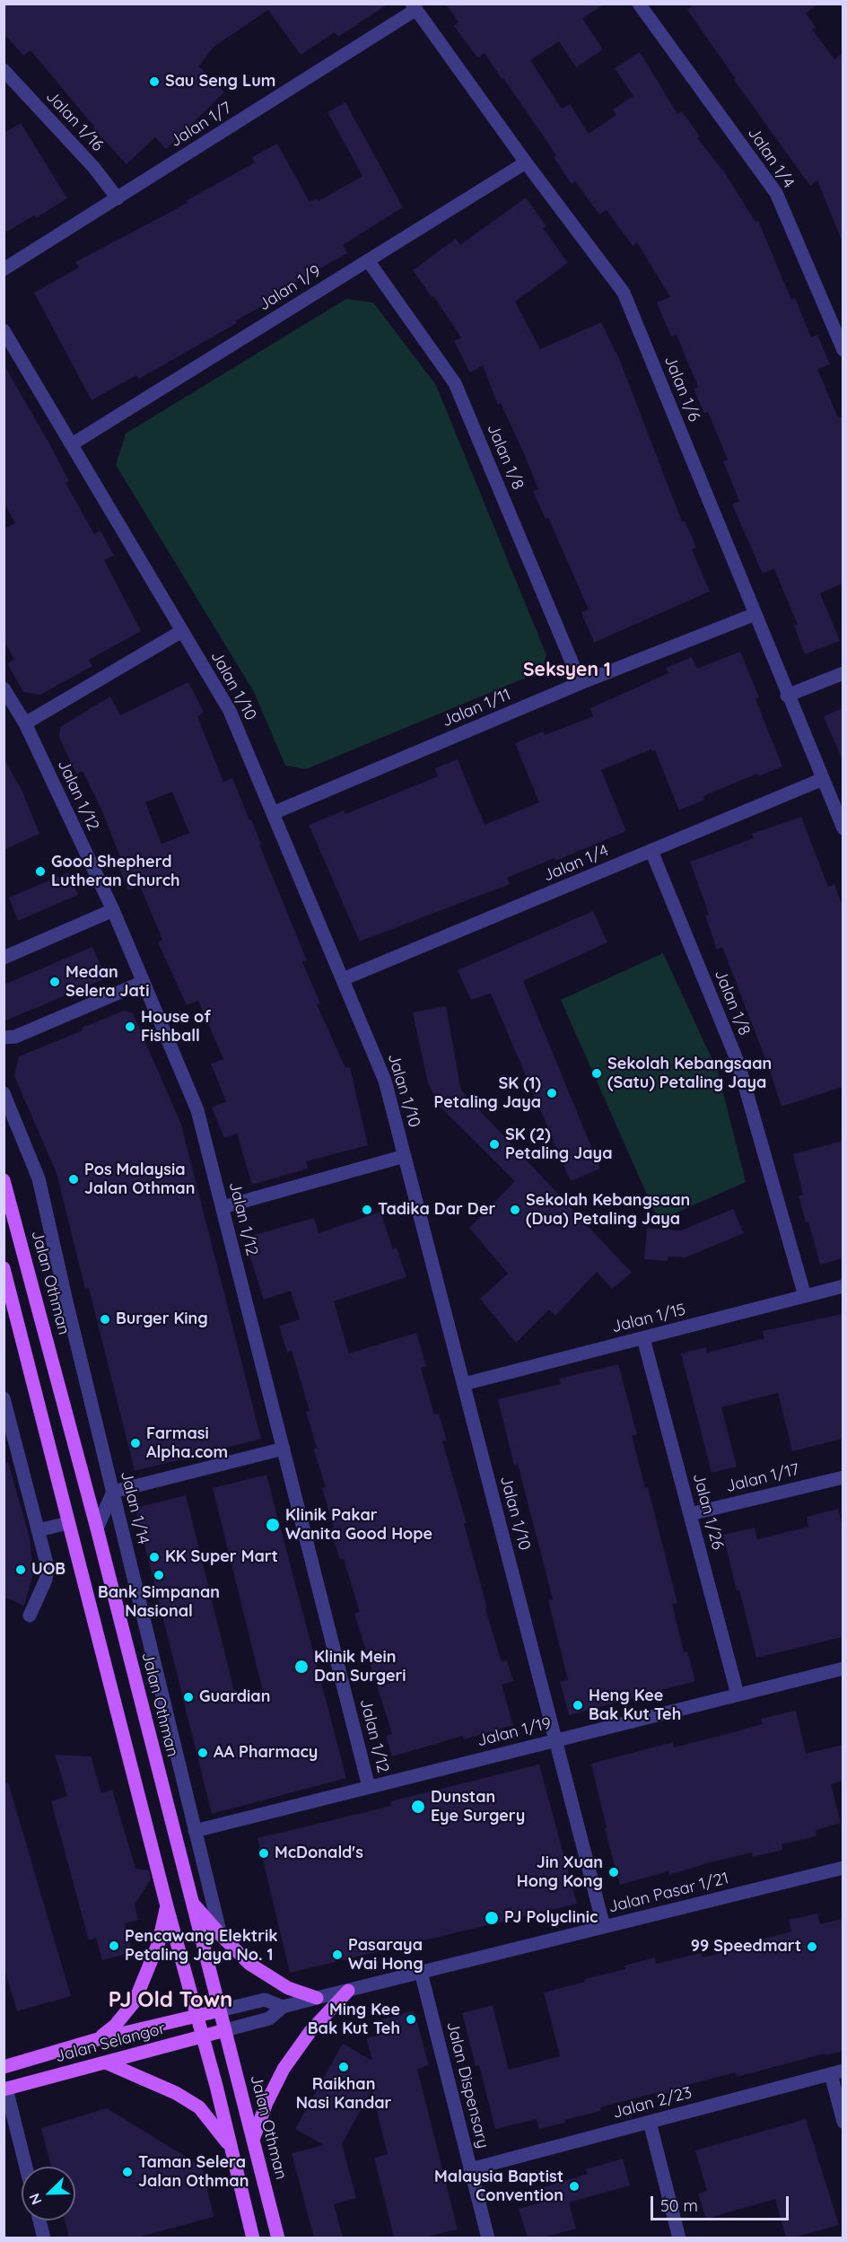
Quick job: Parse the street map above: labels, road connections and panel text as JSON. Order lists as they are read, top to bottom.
{
  "streets": {
    "main road": ["Jalan Othman", "Jalan Selangor"],
    "street": [
      "Jalan 1/16",
      "Jalan 1/7",
      "Jalan 1/4",
      "Jalan 1/9",
      "Jalan 1/6",
      "Jalan 1/8",
      "Jalan 1/10",
      "Jalan 1/11",
      "Jalan 1/12",
      "Jalan 1/15",
      "Jalan 1/17",
      "Jalan 1/14",
      "Jalan 1/26",
      "Jalan 1/19",
      "Jalan Pasar 1/21",
      "Jalan Dispensary",
      "Jalan 2/23"
    ]
  },
  "crossings": [
    ["Jalan 1/16", "Jalan 1/7"],
    ["Jalan 1/7", "Jalan 1/6"],
    ["Jalan 1/4", "Jalan 1/6"],
    ["Jalan 1/4", "Jalan 1/8"],
    ["Jalan 1/4", "Jalan 1/10"],
    ["Jalan 1/9", "Jalan 1/6"],
    ["Jalan 1/9", "Jalan 1/8"],
    ["Jalan 1/9", "Jalan 1/10"],
    ["Jalan 1/6", "Jalan 1/11"],
    ["Jalan 1/8", "Jalan 1/11"],
    ["Jalan 1/8", "Jalan 1/15"],
    ["Jalan 1/10", "Jalan 1/11"],
    ["Jalan 1/10", "Jalan 1/15"],
    ["Jalan 1/10", "Jalan 1/19"],
    ["Jalan 1/10", "Jalan Pasar 1/21"],
    ["Jalan 1/12", "Jalan 1/19"],
    ["Jalan Othman", "Jalan Pasar 1/21"],
    ["Jalan Othman", "Jalan Selangor"],
    ["Jalan 1/15", "Jalan 1/26"],
    ["Jalan 1/17", "Jalan 1/26"],
    ["Jalan 1/14", "Jalan 1/19"],
    ["Jalan 1/26", "Jalan 1/19"],
    ["Jalan Pasar 1/21", "Jalan Selangor"],
    ["Jalan Pasar 1/21", "Jalan Dispensary"],
    ["Jalan Dispensary", "Jalan 2/23"]
  ],
  "districts": ["Seksyen 1", "PJ Old Town"],
  "places": [
    "Sau Seng Lum",
    "Good Shepherd Lutheran Church",
    "Medan Selera Jati",
    "House of Fishball",
    "Sekolah Kebangsaan (Satu) Petaling Jaya",
    "SK (1) Petaling Jaya",
    "SK (2) Petaling Jaya",
    "Pos Malaysia Jalan Othman",
    "Tadika Dar Der",
    "Sekolah Kebangsaan (Dua) Petaling Jaya",
    "Burger King",
    "Farmasi Alpha.com",
    "Klinik Pakar Wanita Good Hope",
    "KK Super Mart",
    "UOB",
    "Bank Simpanan Nasional",
    "Klinik Mein Dan Surgeri",
    "Guardian",
    "Heng Kee Bak Kut Teh",
    "AA Pharmacy",
    "Dunstan Eye Surgery",
    "McDonald's",
    "Jin Xuan Hong Kong",
    "PJ Polyclinic",
    "Pencawang Elektrik Petaling Jaya No. 1",
    "99 Speedmart",
    "Pasaraya Wai Hong",
    "Ming Kee Bak Kut Teh",
    "Raikhan Nasi Kandar",
    "Taman Selera Jalan Othman",
    "Malaysia Baptist Convention"
  ],
  "scale_bar": "50 m",
  "north": "bottom left"
}
